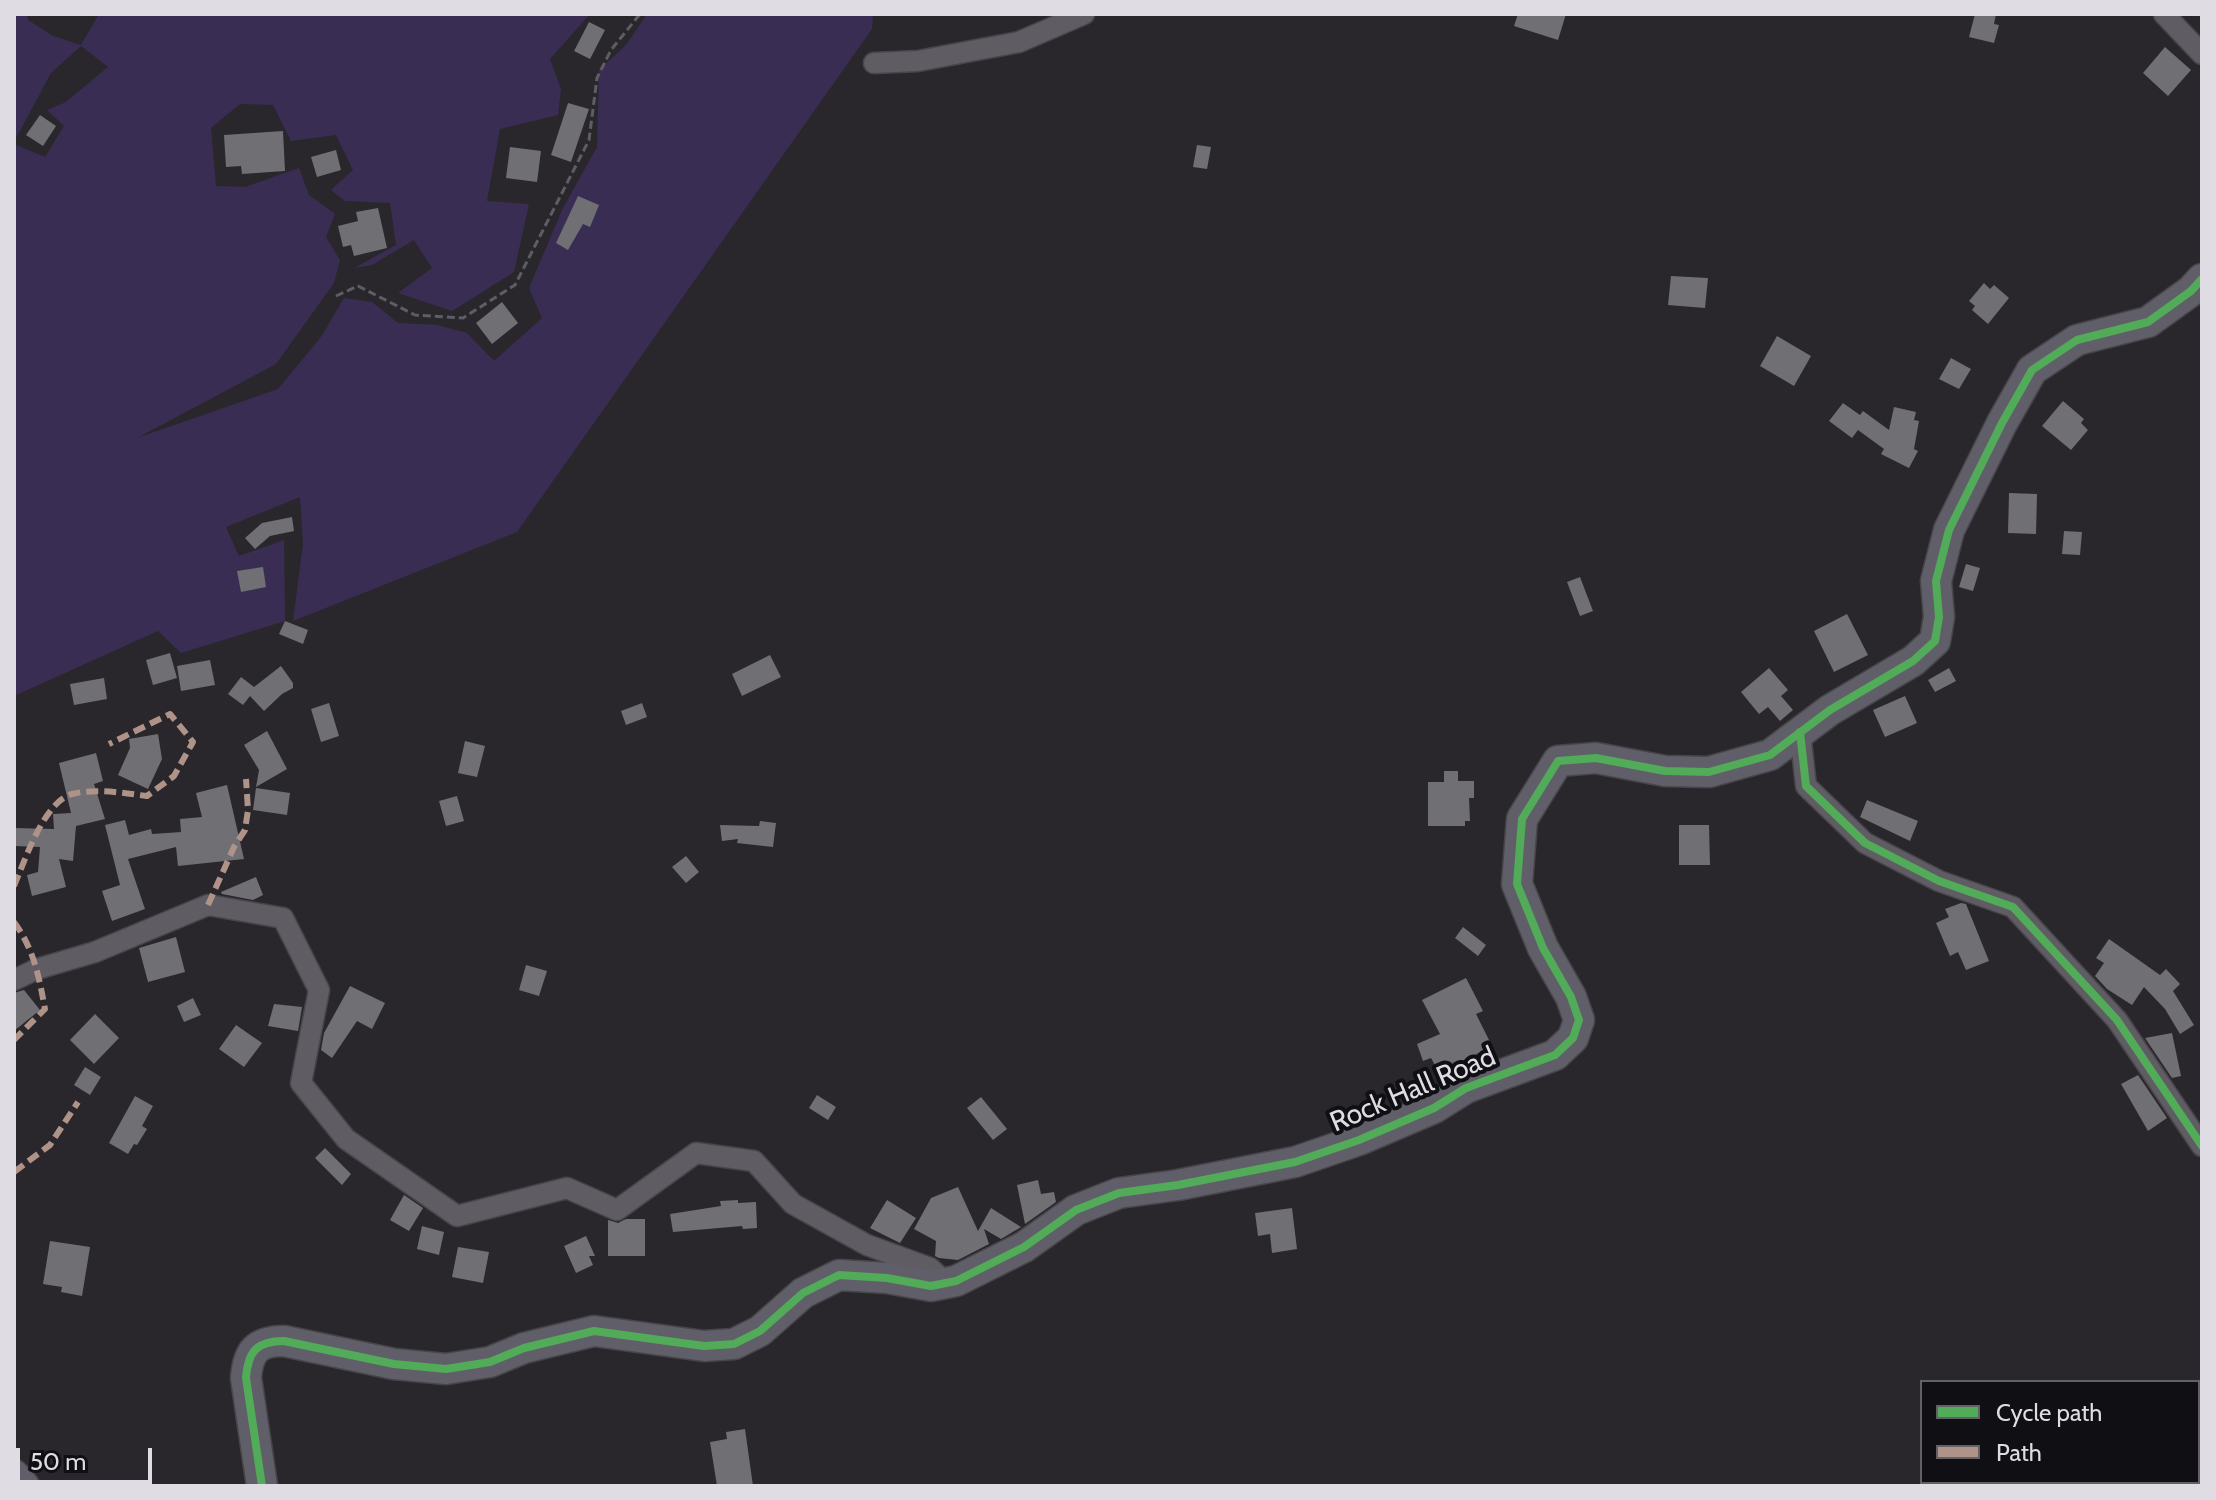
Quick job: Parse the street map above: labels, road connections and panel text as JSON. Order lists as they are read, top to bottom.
{
  "streets": {
    "street": ["Rock Hall Road"]
  },
  "legend": ["Cycle path", "Path"],
  "scale_bar": "50 m"
}
